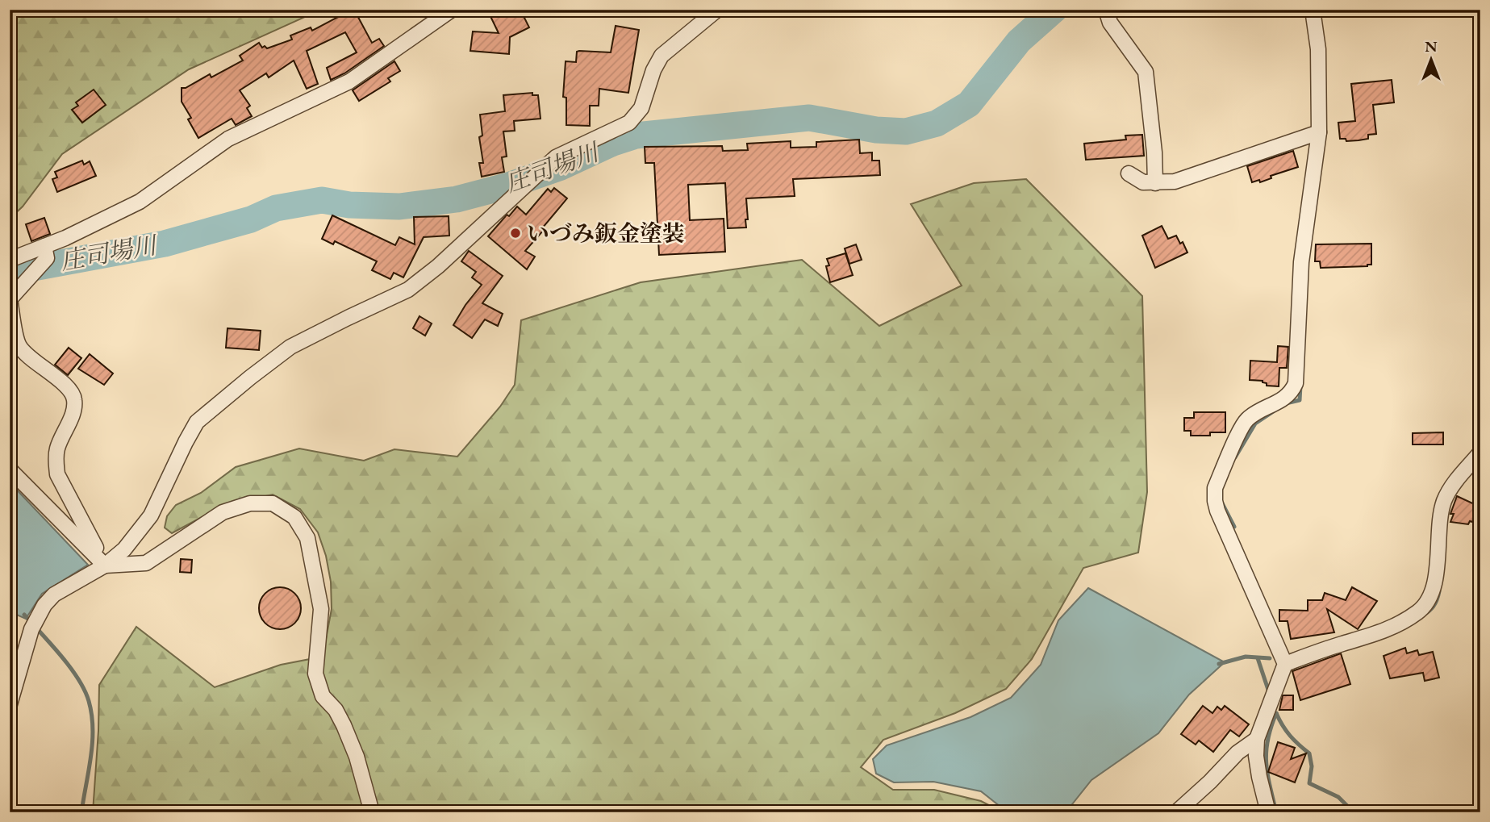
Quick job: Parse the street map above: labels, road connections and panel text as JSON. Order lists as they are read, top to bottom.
{
  "water": ["庄司場川"],
  "places": ["いづみ鈑金塗装"],
  "north": "top"
}
